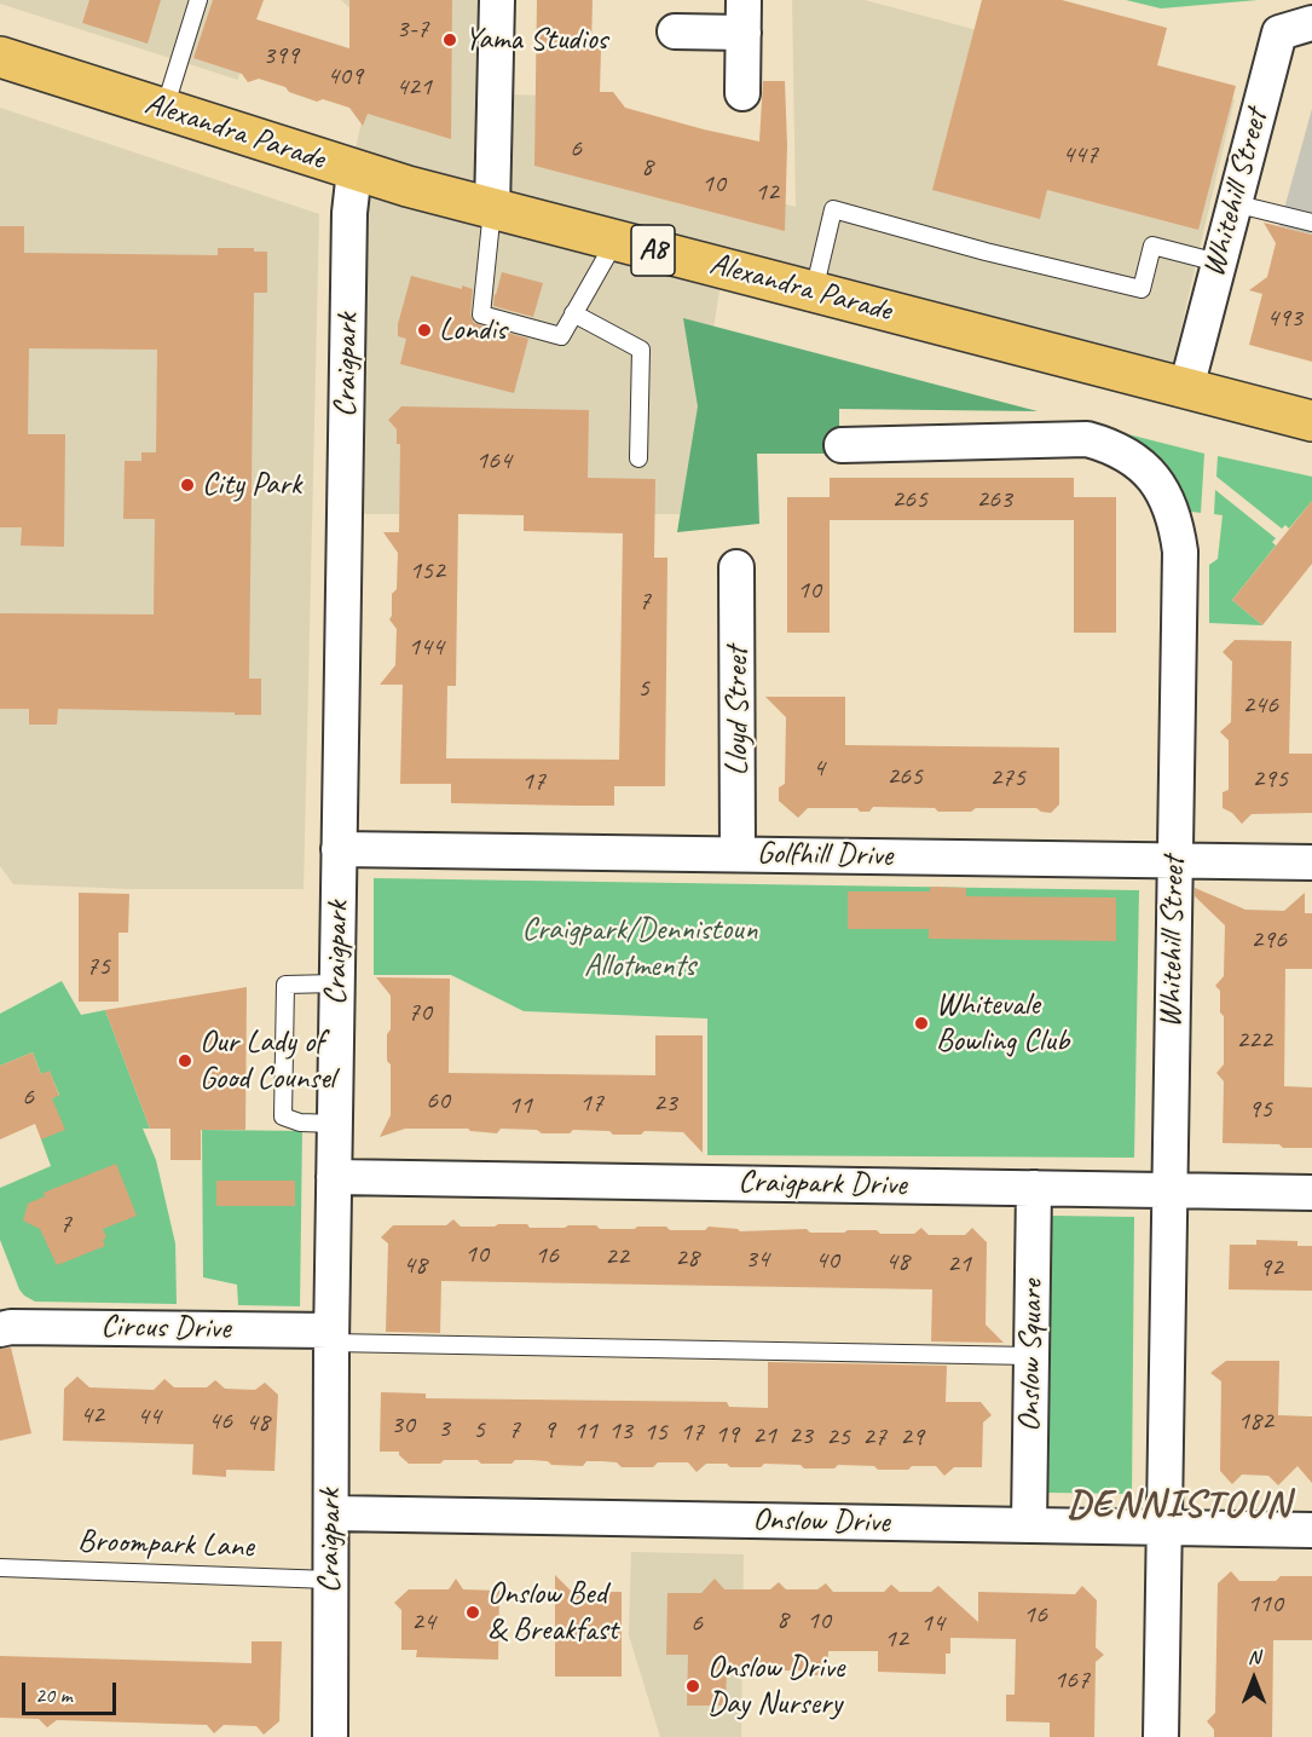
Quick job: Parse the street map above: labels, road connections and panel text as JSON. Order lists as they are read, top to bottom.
{
  "streets": {
    "main road": ["Alexandra Parade", "A8"],
    "street": [
      "Whitehill Street",
      "Craigpark",
      "Lloyd Street",
      "Golfhill Drive",
      "Craigpark Drive",
      "Circus Drive",
      "Onslow Square",
      "Onslow Drive"
    ],
    "lane": ["Broompark Lane"]
  },
  "crossings": [
    ["Alexandra Parade", "Whitehill Street"],
    ["Alexandra Parade", "Craigpark"],
    ["Whitehill Street", "Golfhill Drive"],
    ["Whitehill Street", "Craigpark Drive"],
    ["Whitehill Street", "Onslow Drive"],
    ["Craigpark", "Golfhill Drive"],
    ["Craigpark", "Craigpark Drive"],
    ["Craigpark", "Circus Drive"],
    ["Craigpark", "Onslow Drive"],
    ["Craigpark", "Broompark Lane"],
    ["Lloyd Street", "Golfhill Drive"],
    ["Craigpark Drive", "Onslow Square"],
    ["Onslow Square", "Onslow Drive"]
  ],
  "districts": ["DENNISTOUN"],
  "parks": ["Craigpark/Dennistoun Allotments"],
  "places": [
    "Yama Studios",
    "Londis",
    "City Park",
    "Whitevale Bowling Club",
    "Our Lady of Good Counsel",
    "Onslow Bed & Breakfast",
    "Onslow Drive Day Nursery"
  ],
  "house_numbers": [
    "3-7",
    "399",
    "409",
    "421",
    "6",
    "447",
    "8",
    "10",
    "12",
    "493",
    "164",
    "265",
    "263",
    "152",
    "10",
    "7",
    "144",
    "5",
    "246",
    "4",
    "265",
    "275",
    "295",
    "17",
    "296",
    "75",
    "70",
    "222",
    "6",
    "60",
    "17",
    "23",
    "11",
    "95",
    "7",
    "10",
    "16",
    "22",
    "28",
    "34",
    "40",
    "48",
    "21",
    "48",
    "92",
    "42",
    "44",
    "46",
    "182",
    "48",
    "30",
    "3",
    "5",
    "7",
    "9",
    "11",
    "13",
    "15",
    "17",
    "19",
    "21",
    "23",
    "25",
    "27",
    "29",
    "110",
    "16",
    "8",
    "10",
    "24",
    "6",
    "14",
    "12",
    "167"
  ],
  "scale_bar": "20 m",
  "north": "top"
}
